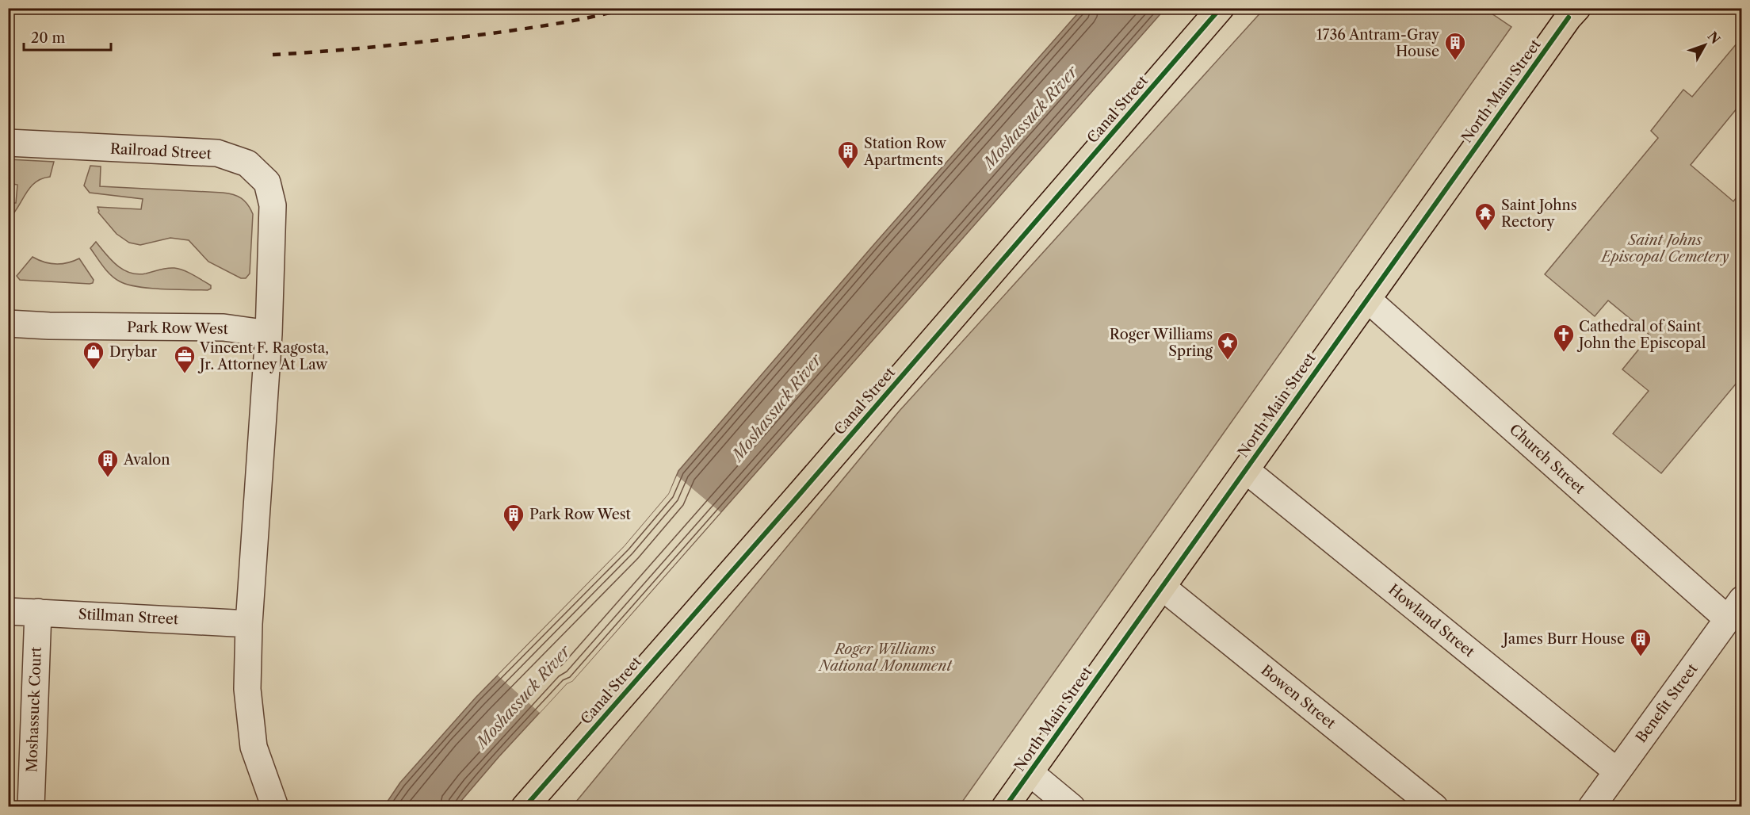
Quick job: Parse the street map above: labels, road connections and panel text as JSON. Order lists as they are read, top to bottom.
{
  "streets": {
    "main road": ["North Main Street", "Canal Street"],
    "street": [
      "Railroad Street",
      "Park Row West",
      "Church Street",
      "Stillman Street",
      "Howland Street",
      "Bowen Street",
      "Benefit Street",
      "Moshassuck Court"
    ]
  },
  "crossings": [
    ["North Main Street", "Church Street"],
    ["North Main Street", "Howland Street"],
    ["North Main Street", "Bowen Street"],
    ["Railroad Street", "Park Row West"],
    ["Church Street", "Benefit Street"],
    ["Stillman Street", "Moshassuck Court"],
    ["Howland Street", "Benefit Street"]
  ],
  "water": ["Moshassuck River"],
  "parks": ["Saint Johns Episcopal Cemetery", "Roger Williams National Monument"],
  "places": {
    "building": [
      "1736 Antram-Gray House",
      "Station Row Apartments",
      "Avalon",
      "Park Row West",
      "James Burr House"
    ],
    "temple": ["Saint Johns Rectory"],
    "church": ["Cathedral of Saint John the Episcopal"],
    "place": ["Roger Williams Spring"],
    "shop": ["Drybar"],
    "office": ["Vincent F. Ragosta, Jr. Attorney At Law"]
  },
  "scale_bar": "20 m",
  "north": "top right"
}
